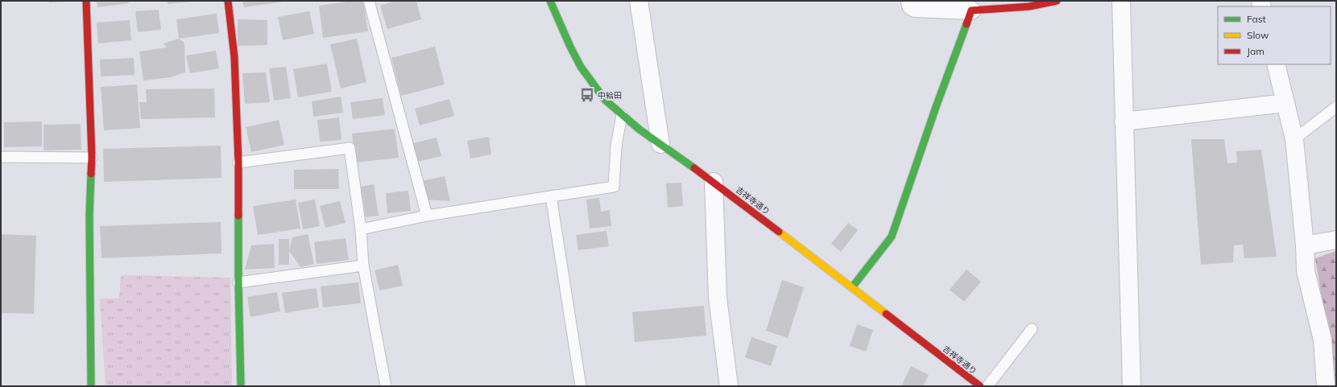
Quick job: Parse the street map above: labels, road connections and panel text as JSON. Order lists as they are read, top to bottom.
{
  "streets": {
    "street": ["吉祥寺通り"]
  },
  "places": {
    "bus stop": ["中給田"]
  },
  "legend": ["Fast", "Slow", "Jam"]
}
